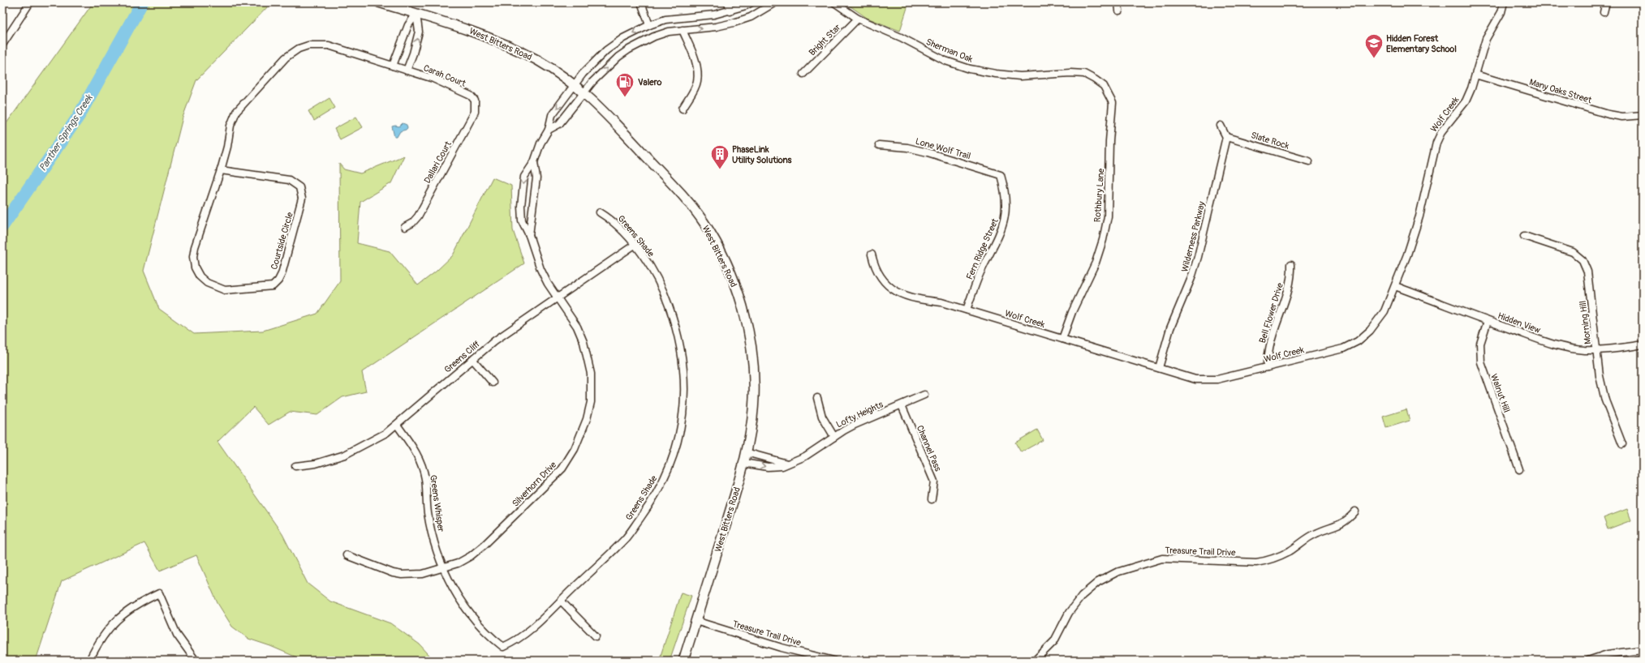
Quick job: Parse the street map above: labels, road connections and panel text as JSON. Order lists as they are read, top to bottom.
{
  "streets": {
    "main road": ["West Bitters Road"],
    "street": [
      "Bright Star",
      "Sherman Oak",
      "Carah Court",
      "Many Oaks Street",
      "Wolf Creek",
      "Slate Rock",
      "Lone Wolf Trail",
      "Dallari Court",
      "Rothbury Lane",
      "Greens Shade",
      "Wilderness Parkway",
      "Courtside Circle",
      "Fern Ridge Street",
      "Bell Flower Drive",
      "Hidden View",
      "Morning Hill",
      "Greens Cliff",
      "Walnut Hill",
      "Lofty Heights",
      "Channel Pass",
      "Silverhorn Drive",
      "Greens Whisper",
      "Treasure Trail Drive"
    ]
  },
  "crossings": [
    ["Bright Star", "Sherman Oak"],
    ["West Bitters Road", "Lofty Heights"],
    ["West Bitters Road", "Silverhorn Drive"],
    ["West Bitters Road", "Treasure Trail Drive"],
    ["Sherman Oak", "Rothbury Lane"],
    ["Carah Court", "Dallari Court"],
    ["Carah Court", "Courtside Circle"],
    ["Many Oaks Street", "Wolf Creek"],
    ["Wolf Creek", "Rothbury Lane"],
    ["Wolf Creek", "Wilderness Parkway"],
    ["Wolf Creek", "Fern Ridge Street"],
    ["Wolf Creek", "Bell Flower Drive"],
    ["Wolf Creek", "Hidden View"],
    ["Slate Rock", "Wilderness Parkway"],
    ["Lone Wolf Trail", "Fern Ridge Street"],
    ["Greens Shade", "Greens Cliff"],
    ["Greens Shade", "Greens Whisper"],
    ["Hidden View", "Morning Hill"],
    ["Hidden View", "Walnut Hill"],
    ["Greens Cliff", "Silverhorn Drive"],
    ["Greens Cliff", "Greens Whisper"],
    ["Lofty Heights", "Channel Pass"],
    ["Silverhorn Drive", "Greens Whisper"]
  ],
  "water": ["Panther Springs Creek"],
  "places": {
    "school or university": ["Hidden Forest Elementary School"],
    "fuel station": ["Valero"],
    "building": ["PhaseLink Utility Solutions"]
  }
}
